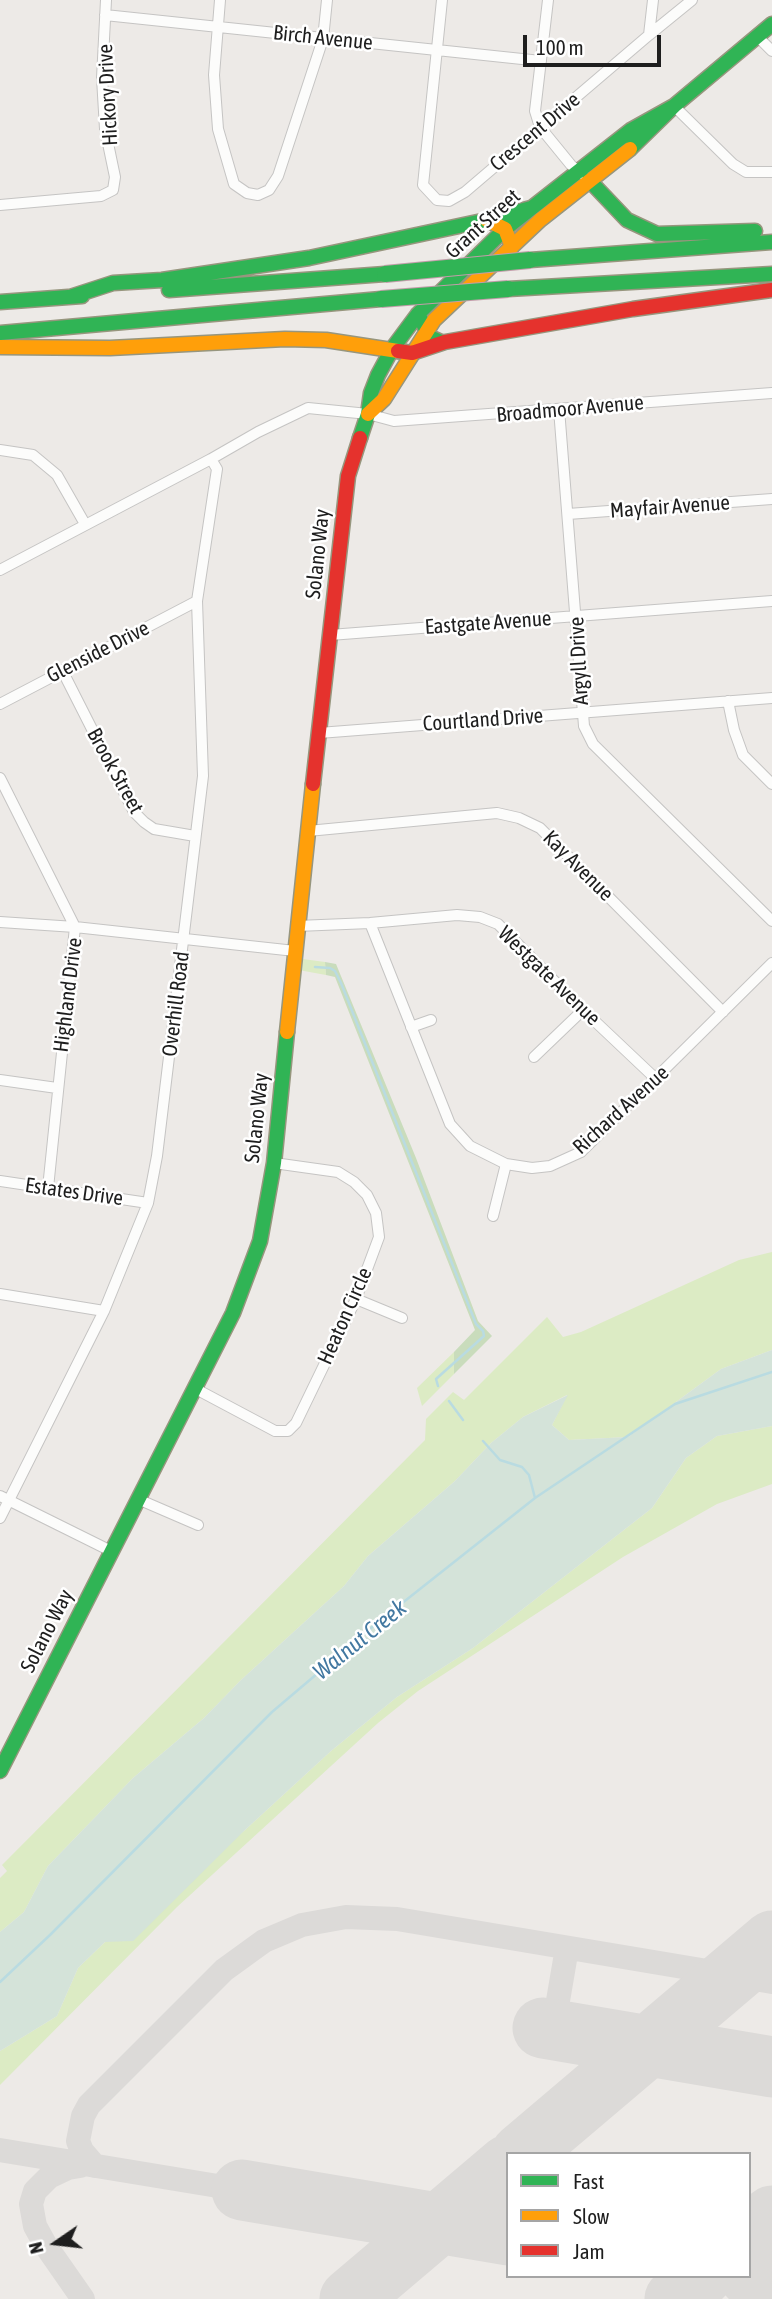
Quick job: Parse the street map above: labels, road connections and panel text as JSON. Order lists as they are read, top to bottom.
{
  "streets": {
    "main road": ["Grant Street", "Solano Way"],
    "street": [
      "Birch Avenue",
      "Hickory Drive",
      "Crescent Drive",
      "Broadmoor Avenue",
      "Mayfair Avenue",
      "Eastgate Avenue",
      "Glenside Drive",
      "Argyll Drive",
      "Courtland Drive",
      "Brook Street",
      "Kay Avenue",
      "Westgate Avenue",
      "Highland Drive",
      "Overhill Road",
      "Richard Avenue",
      "Estates Drive",
      "Heaton Circle"
    ]
  },
  "crossings": [
    ["Birch Avenue", "Hickory Drive"],
    ["Birch Avenue", "Crescent Drive"],
    ["Grant Street", "Broadmoor Avenue"],
    ["Grant Street", "Solano Way"],
    ["Broadmoor Avenue", "Solano Way"],
    ["Broadmoor Avenue", "Argyll Drive"],
    ["Mayfair Avenue", "Argyll Drive"],
    ["Solano Way", "Eastgate Avenue"],
    ["Solano Way", "Courtland Drive"],
    ["Solano Way", "Kay Avenue"],
    ["Solano Way", "Westgate Avenue"],
    ["Solano Way", "Heaton Circle"],
    ["Eastgate Avenue", "Argyll Drive"],
    ["Glenside Drive", "Brook Street"],
    ["Glenside Drive", "Overhill Road"],
    ["Argyll Drive", "Courtland Drive"],
    ["Brook Street", "Overhill Road"],
    ["Kay Avenue", "Richard Avenue"],
    ["Westgate Avenue", "Richard Avenue"],
    ["Highland Drive", "Estates Drive"],
    ["Overhill Road", "Estates Drive"]
  ],
  "water": ["Walnut Creek"],
  "legend": ["Fast", "Slow", "Jam"],
  "scale_bar": "100 m",
  "north": "left"
}
